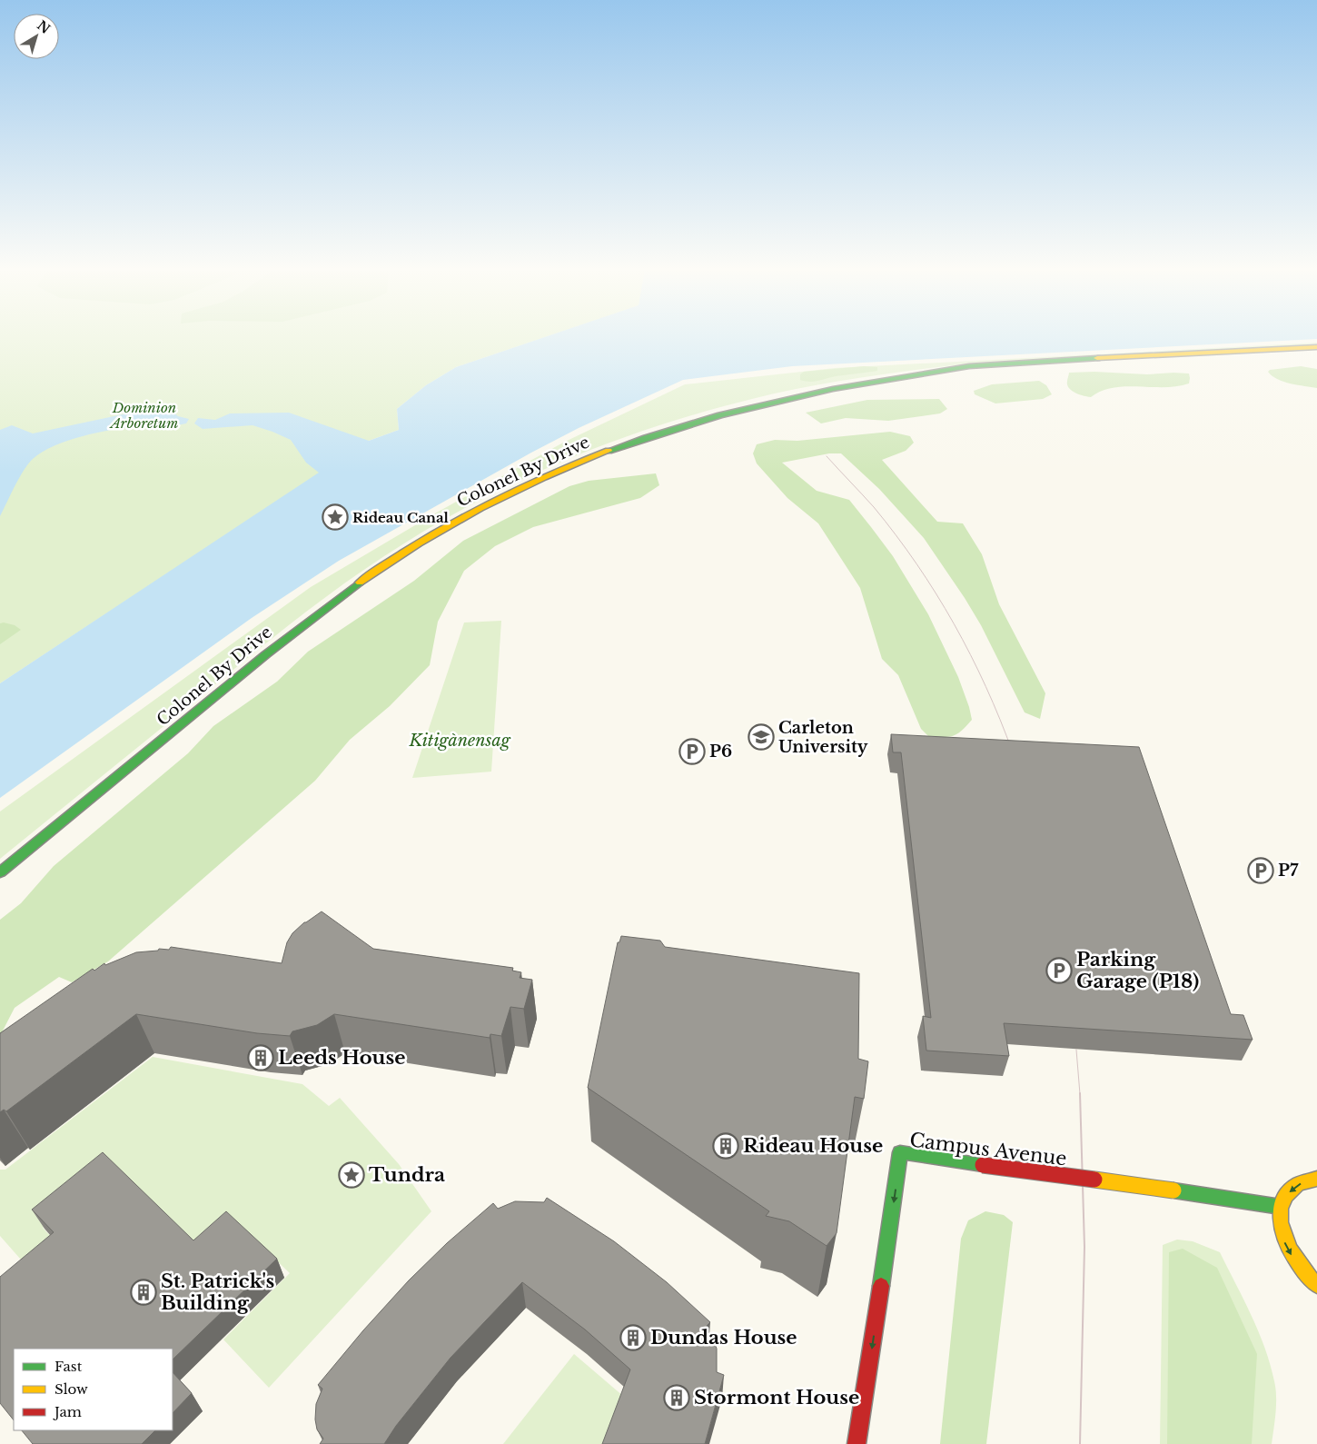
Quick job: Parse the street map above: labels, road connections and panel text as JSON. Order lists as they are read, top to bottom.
{
  "streets": {
    "main road": ["Colonel By Drive", "Campus Avenue"]
  },
  "parks": ["Dominion Arboretum", "Kitigànensag"],
  "places": {
    "place": ["Rideau Canal", "Tundra"],
    "school or university": ["Carleton University"],
    "parking": ["P6", "P7", "Parking Garage (P18)"],
    "building": [
      "Leeds House",
      "Rideau House",
      "St. Patrick's Building",
      "Dundas House",
      "Stormont House"
    ]
  },
  "legend": ["Fast", "Slow", "Jam"],
  "north": "top right"
}
